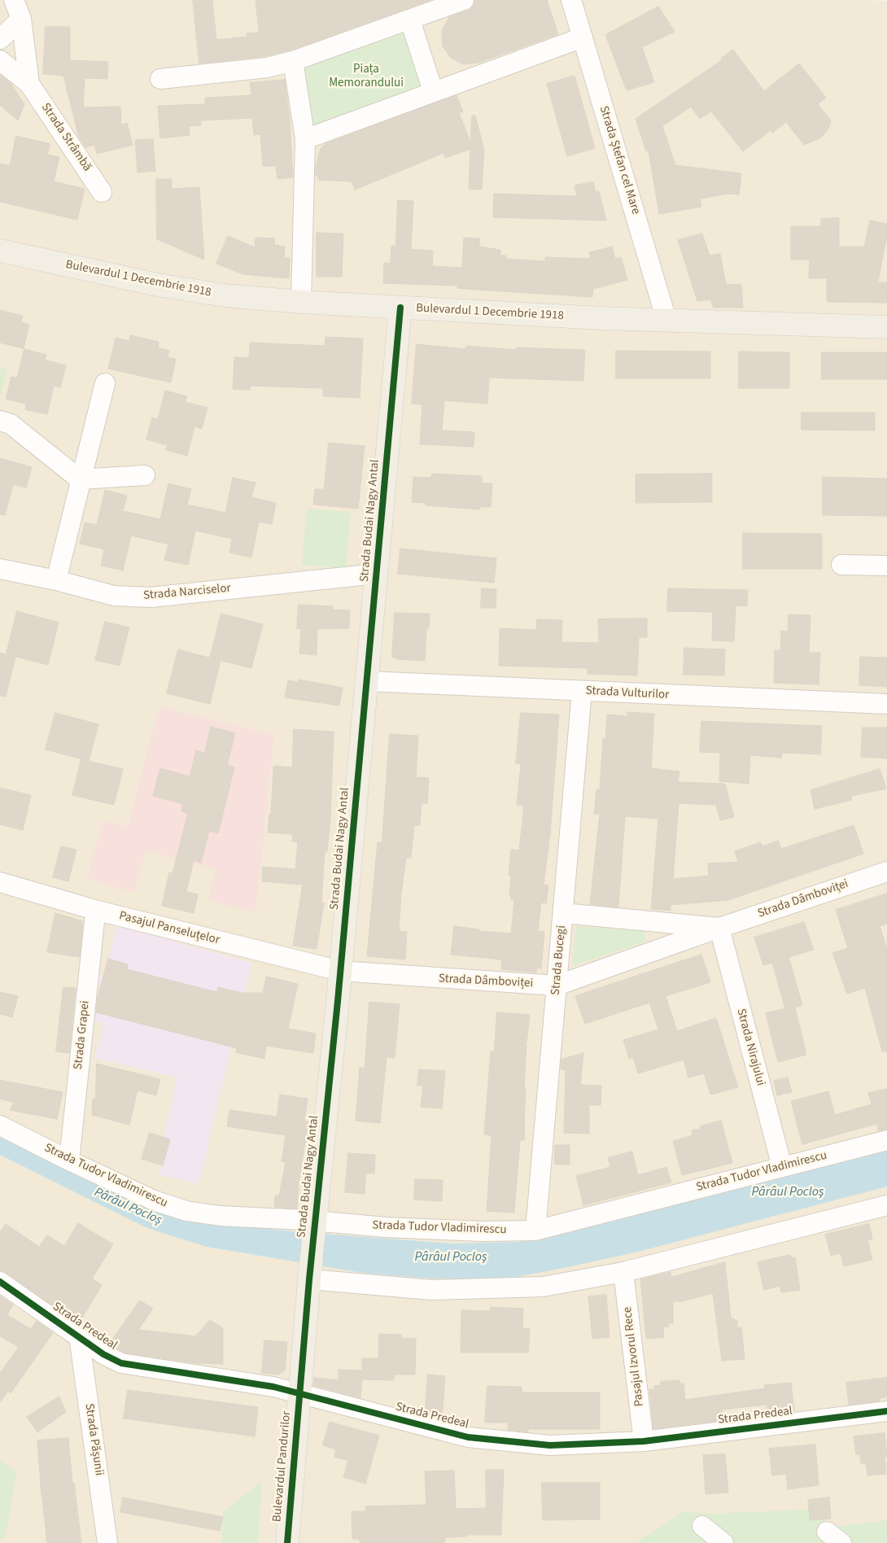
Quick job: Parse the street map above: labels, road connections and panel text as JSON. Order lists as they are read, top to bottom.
{
  "streets": {
    "main road": ["Bulevardul 1 Decembrie 1918", "Strada Budai Nagy Antal", "Bulevardul Pandurilor"],
    "street": [
      "Strada Strâmbă",
      "Strada Ștefan cel Mare",
      "Strada Narciselor",
      "Strada Vulturilor",
      "Strada Dâmboviței",
      "Pasajul Panseluțelor",
      "Strada Bucegi",
      "Strada Grapei",
      "Strada Nirajului",
      "Strada Tudor Vladimirescu",
      "Strada Predeal",
      "Pasajul Izvorul Rece",
      "Strada Pășunii"
    ]
  },
  "crossings": [
    ["Strada Ștefan cel Mare", "Bulevardul 1 Decembrie 1918"],
    ["Bulevardul 1 Decembrie 1918", "Strada Budai Nagy Antal"],
    ["Strada Budai Nagy Antal", "Strada Narciselor"],
    ["Strada Budai Nagy Antal", "Strada Vulturilor"],
    ["Strada Budai Nagy Antal", "Strada Dâmboviței"],
    ["Strada Budai Nagy Antal", "Pasajul Panseluțelor"],
    ["Strada Budai Nagy Antal", "Strada Tudor Vladimirescu"],
    ["Strada Budai Nagy Antal", "Strada Predeal"],
    ["Strada Budai Nagy Antal", "Bulevardul Pandurilor"],
    ["Strada Vulturilor", "Strada Bucegi"],
    ["Strada Dâmboviței", "Pasajul Panseluțelor"],
    ["Strada Dâmboviței", "Strada Bucegi"],
    ["Strada Dâmboviței", "Strada Nirajului"],
    ["Pasajul Panseluțelor", "Strada Grapei"],
    ["Strada Bucegi", "Strada Tudor Vladimirescu"],
    ["Strada Grapei", "Strada Tudor Vladimirescu"],
    ["Strada Nirajului", "Strada Tudor Vladimirescu"],
    ["Strada Predeal", "Pasajul Izvorul Rece"],
    ["Strada Predeal", "Strada Pășunii"],
    ["Strada Predeal", "Bulevardul Pandurilor"]
  ],
  "water": ["Pârâul Pocloș"],
  "parks": ["Piața Memorandului"]
}
